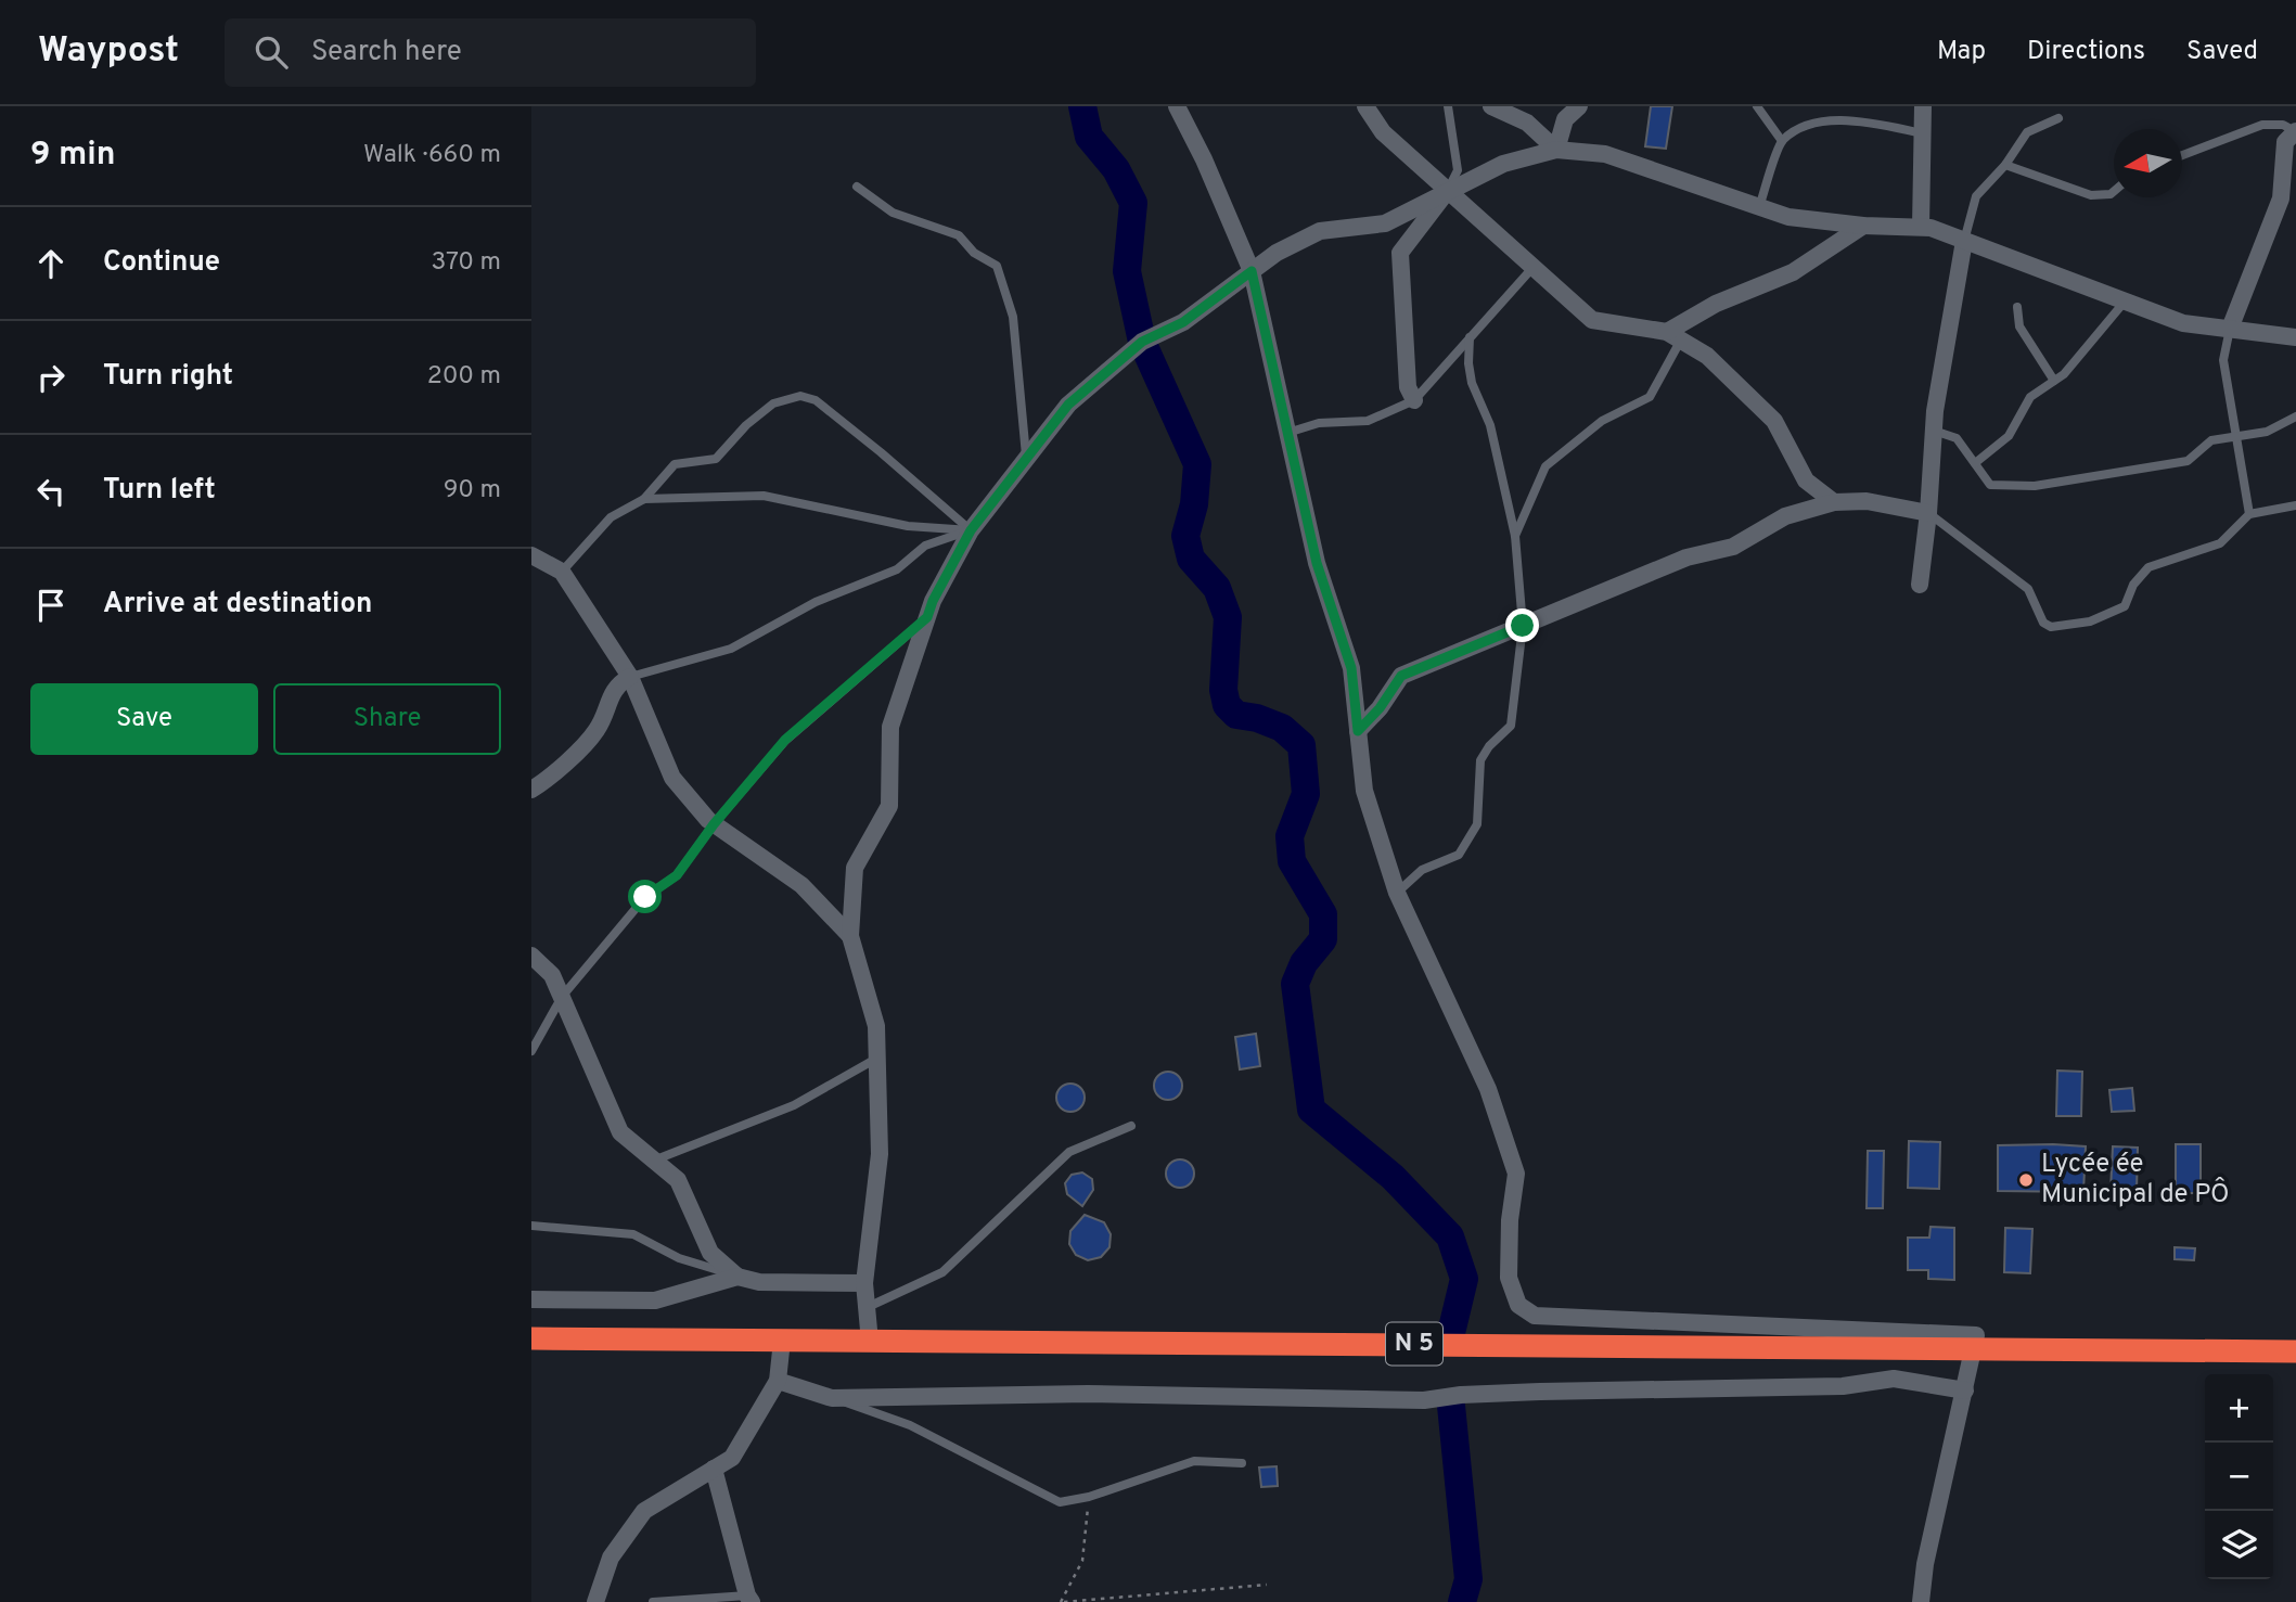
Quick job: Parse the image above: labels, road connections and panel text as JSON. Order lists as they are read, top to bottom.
{
  "streets": {
    "highway": ["N 5"]
  },
  "places": ["Lycée ée Municipal de PÔ"],
  "north": "left",
  "page": {
    "header": "Waypost",
    "search": "Search here",
    "nav": ["Map", "Directions", "Saved"],
    "heading": ["9 min", "Walk · 660 m"],
    "list": [
      ["Continue", "370 m"],
      ["Turn right", "200 m"],
      ["Turn left", "90 m"],
      "Arrive at destination"
    ],
    "buttons": ["Save", "Share"],
    "map_buttons": ["+", "−"]
  }
}
